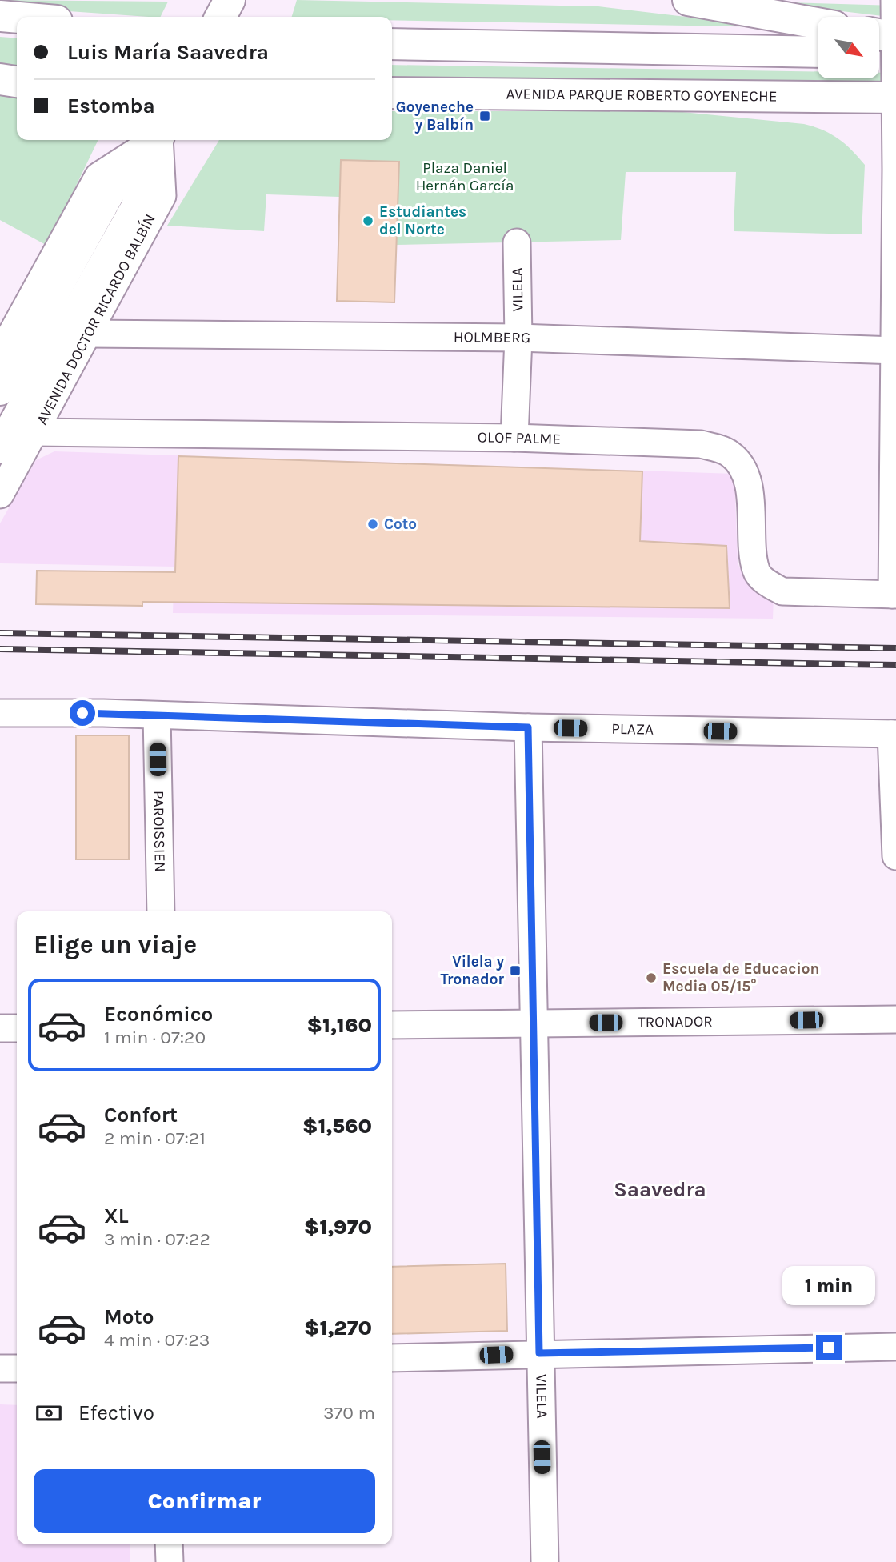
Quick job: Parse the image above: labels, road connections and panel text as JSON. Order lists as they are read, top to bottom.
{
  "streets": {
    "main road": ["AVENIDA PARQUE ROBERTO GOYENECHE"],
    "street": [
      "VILELA",
      "AVENIDA DOCTOR RICARDO BALBÍN",
      "HOLMBERG",
      "OLOF PALME",
      "PLAZA",
      "PAROISSIEN",
      "TRONADOR"
    ]
  },
  "crossings": [
    ["VILELA", "HOLMBERG"],
    ["VILELA", "OLOF PALME"],
    ["VILELA", "PLAZA"],
    ["VILELA", "TRONADOR"],
    ["AVENIDA DOCTOR RICARDO BALBÍN", "HOLMBERG"],
    ["AVENIDA DOCTOR RICARDO BALBÍN", "OLOF PALME"],
    ["PLAZA", "PAROISSIEN"]
  ],
  "districts": ["Saavedra"],
  "parks": ["Plaza Daniel Hernán García"],
  "places": {
    "transit": ["Goyeneche y Balbín", "Vilela y Tronador"],
    "other": ["Estudiantes del Norte", "Coto", "Escuela de Educacion Media 05/15°"]
  },
  "north": "bottom right",
  "page": {
    "banner": ["Luis María Saavedra", "Estomba"],
    "heading": "Elige un viaje",
    "list": [
      {
        "name": "Económico",
        "note": "1 min · 07:20",
        "value": "$1,160"
      },
      {
        "name": "Confort",
        "note": "2 min · 07:21",
        "value": "$1,560"
      },
      {
        "name": "XL",
        "note": "3 min · 07:22",
        "value": "$1,970"
      },
      {
        "name": "Moto",
        "note": "4 min · 07:23",
        "value": "$1,270"
      }
    ],
    "bubble": "1 min",
    "pay": ["Efectivo", "370 m"],
    "buttons": "Confirmar"
  }
}
